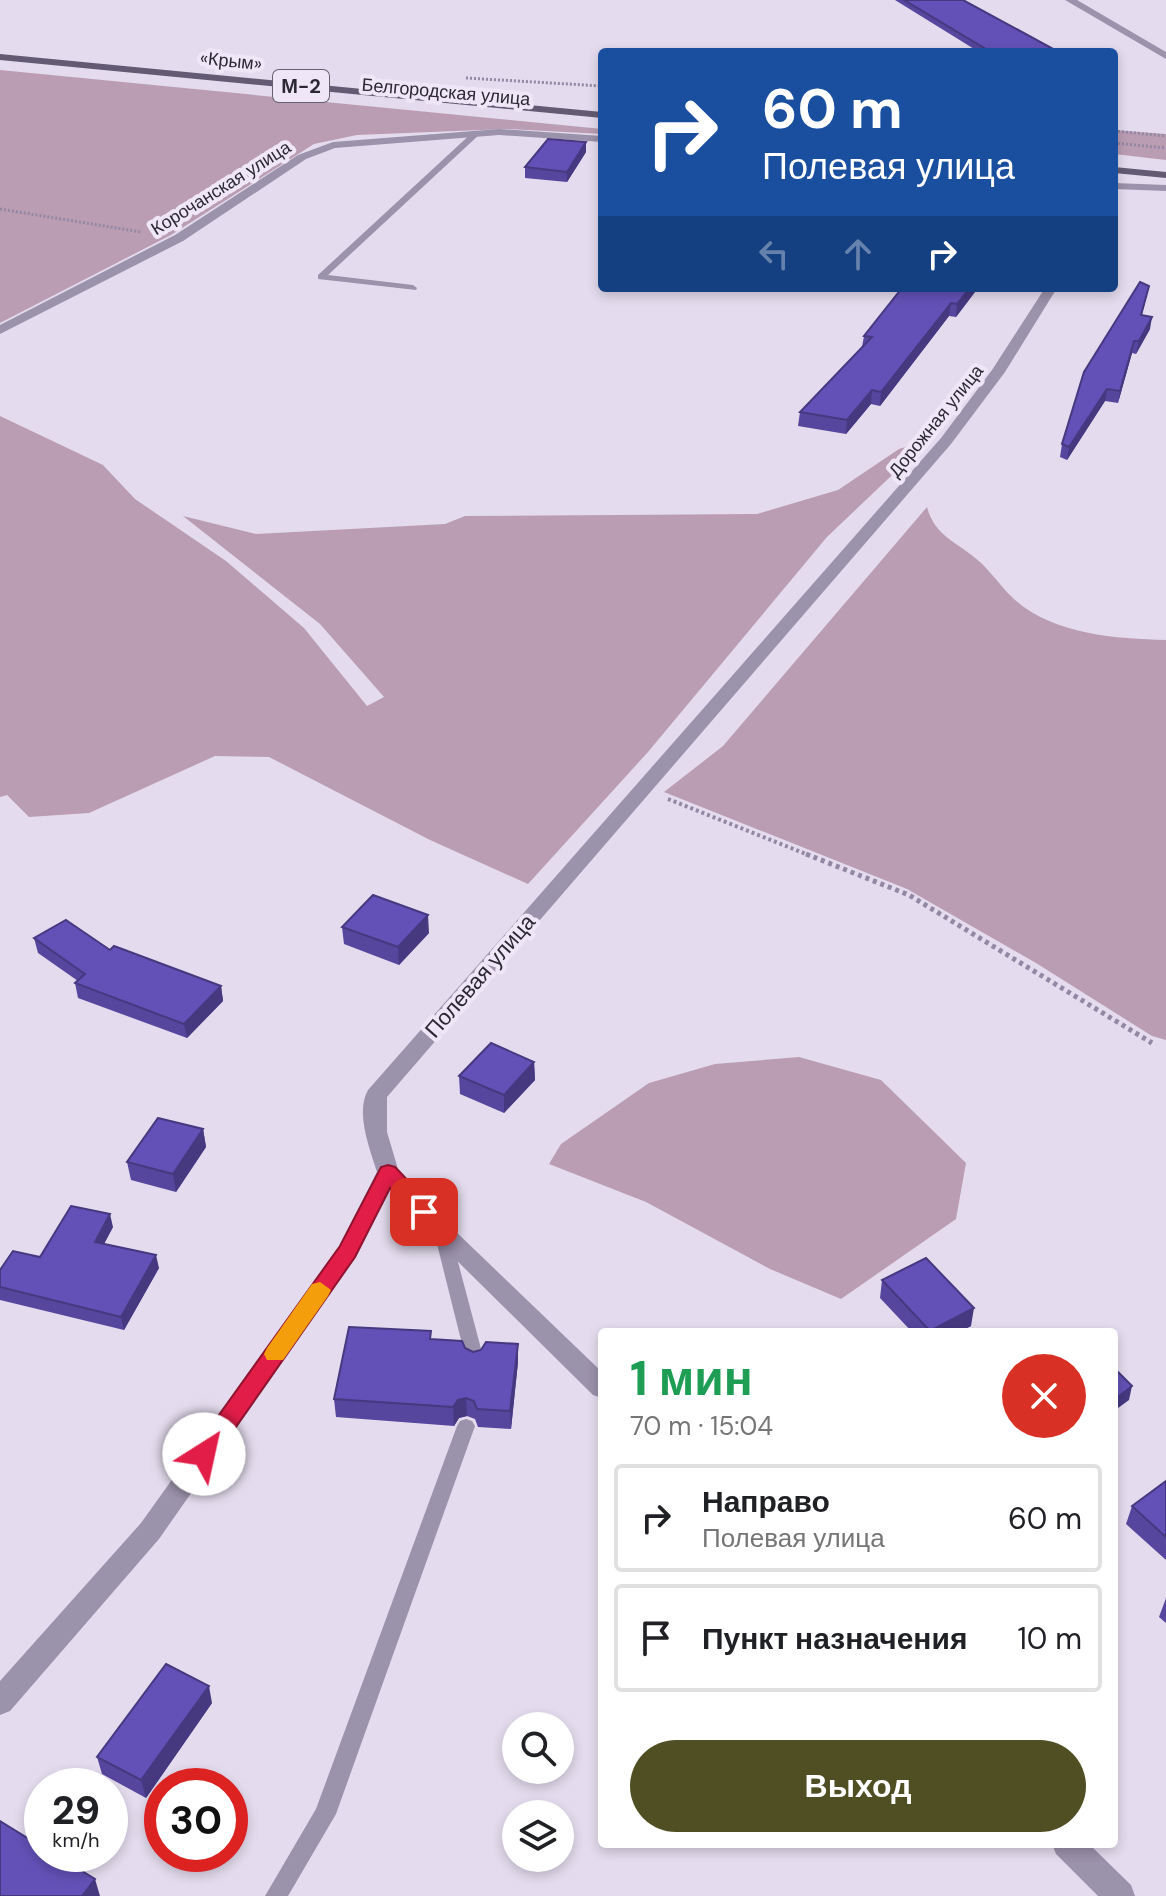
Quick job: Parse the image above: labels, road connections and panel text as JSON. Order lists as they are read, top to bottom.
{
  "streets": {
    "main road": ["«Крым»", "М-2", "Белгородская улица"],
    "street": ["Корочанская улица", "Дорожная улица", "Полевая улица"]
  },
  "crossings": [
    ["«Крым»", "Белгородская улица"],
    ["Дорожная улица", "Полевая улица"]
  ],
  "page": {
    "turn": ["60 m", "Полевая улица"],
    "heading": ["1 мин", "70 m · 15:04"],
    "list": [
      {
        "name": "Направо",
        "note": "Полевая улица",
        "value": "60 m"
      },
      {
        "name": "Пункт назначения",
        "value": "10 m"
      }
    ],
    "buttons": "Выход",
    "speed": "29 km/h",
    "limit": "30"
  }
}
